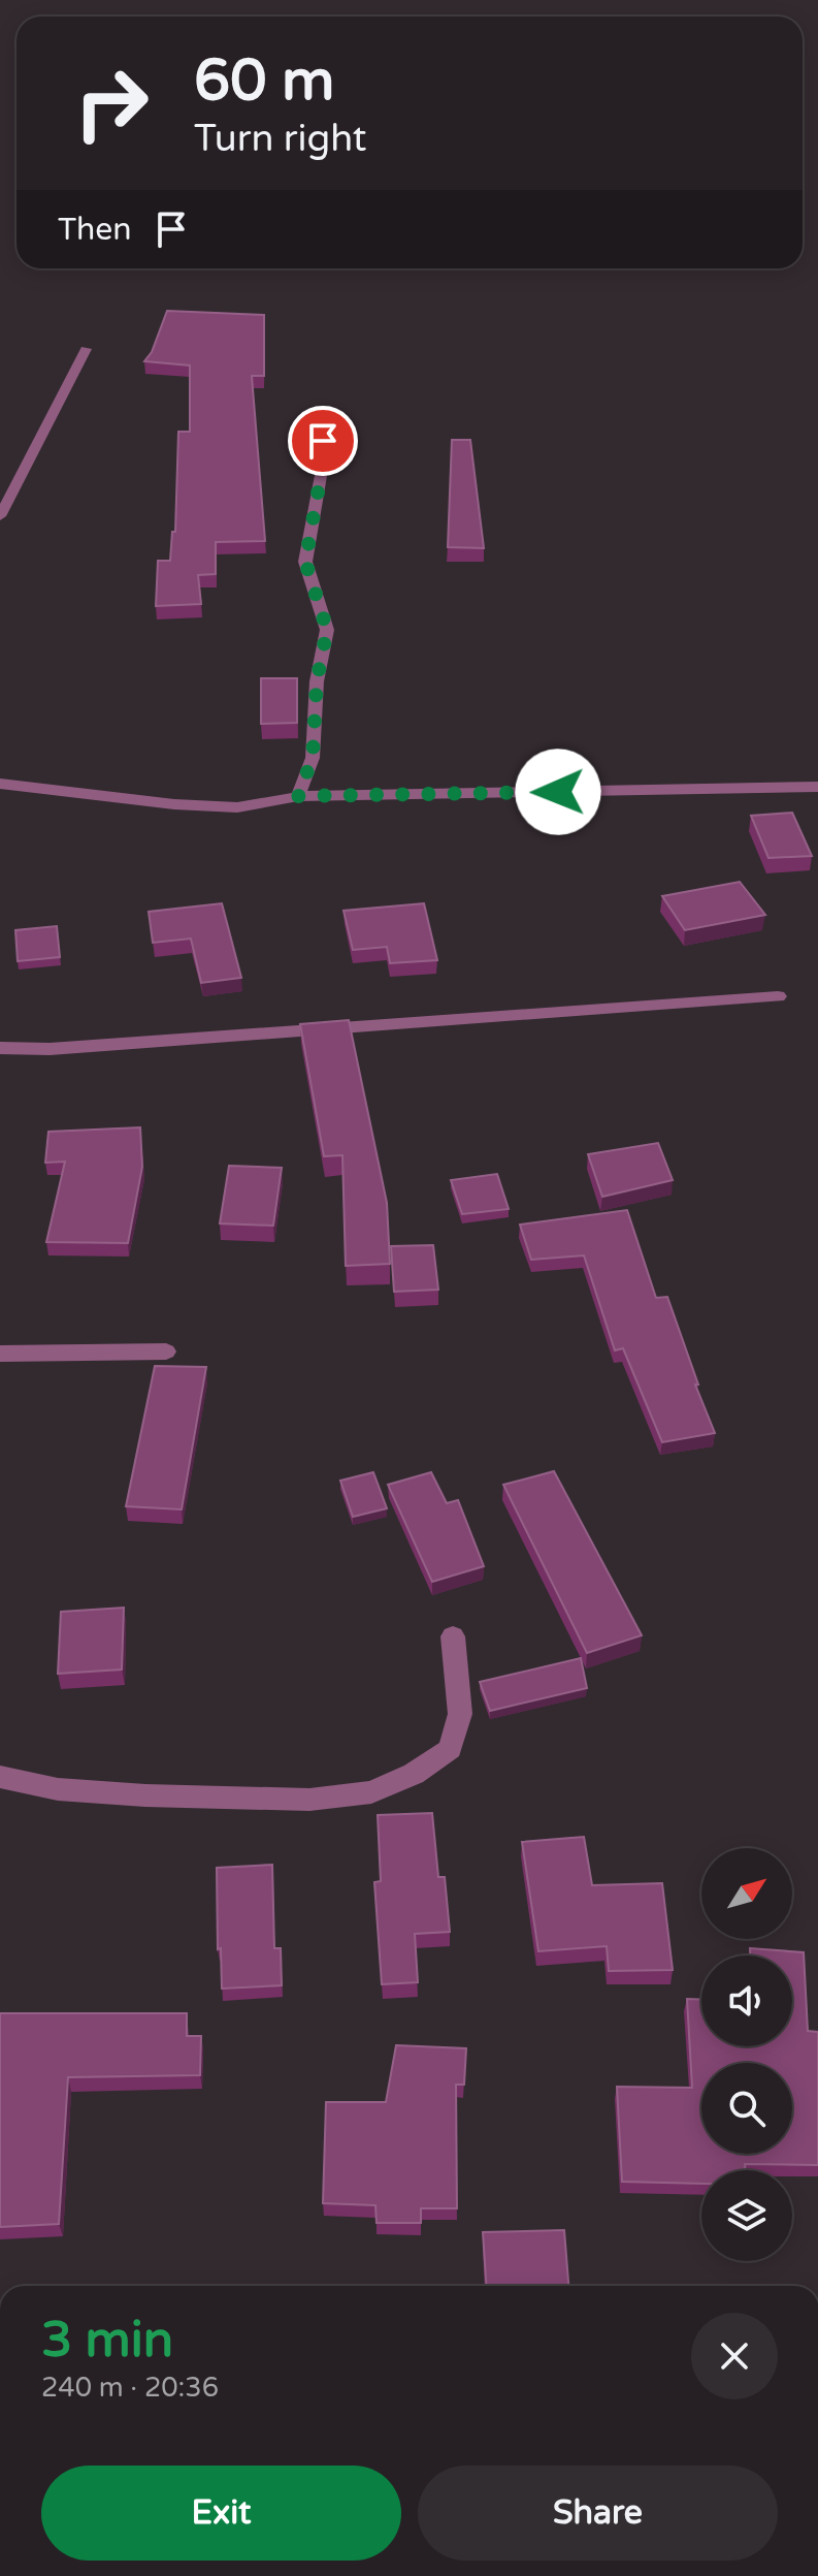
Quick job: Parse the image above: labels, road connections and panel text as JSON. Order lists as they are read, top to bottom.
{
  "north": "top right",
  "page": {
    "turn": ["60 m", "Turn right"],
    "then": "Then",
    "heading": ["3 min", "240 m · 20:36"],
    "buttons": ["Exit", "Share"]
  }
}
